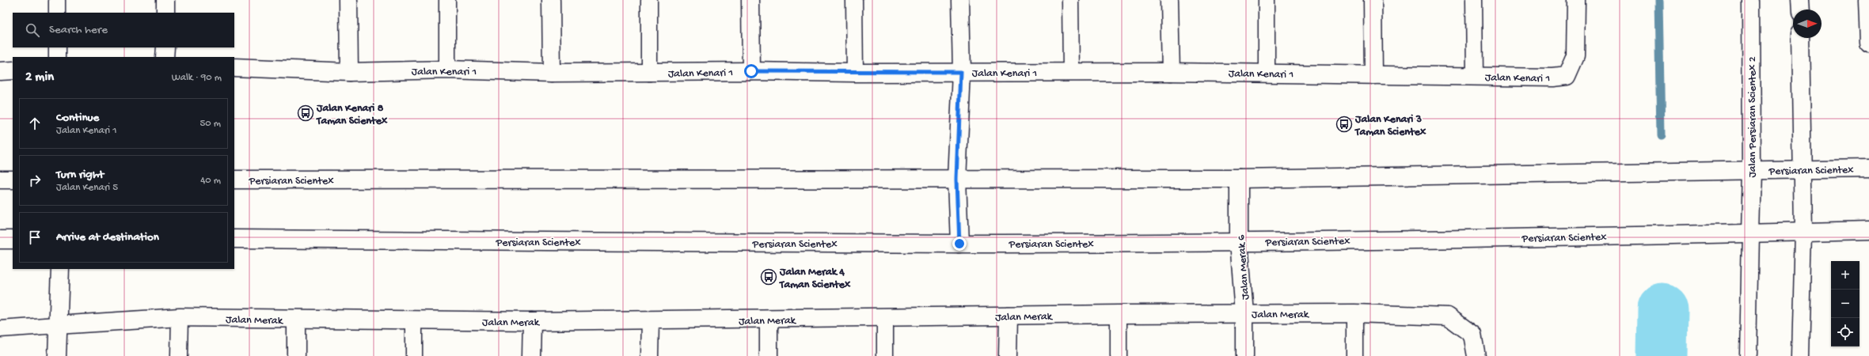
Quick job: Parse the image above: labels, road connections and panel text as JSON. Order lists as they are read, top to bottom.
{
  "streets": {
    "street": [
      "Jalan Kenari 1",
      "Jalan Persiaran Scientex 2",
      "Persiaran Scientex",
      "Jalan Merak 6",
      "Jalan Merak"
    ]
  },
  "crossings": [
    ["Jalan Persiaran Scientex 2", "Persiaran Scientex"],
    ["Persiaran Scientex", "Jalan Merak 6"],
    ["Jalan Merak 6", "Jalan Merak"]
  ],
  "places": {
    "bus stop": ["Jalan Kenari 8 Taman Scientex", "Jalan Kenari 3 Taman Scientex", "Jalan Merak 4 Taman Scientex"]
  },
  "north": "right",
  "page": {
    "search": "Search here",
    "heading": ["2 min", "Walk · 90 m"],
    "list": [
      ["Continue", "Jalan Kenari 1", "50 m"],
      ["Turn right", "Jalan Kenari 5", "40 m"],
      "Arrive at destination"
    ],
    "map_buttons": ["+", "−"]
  }
}
